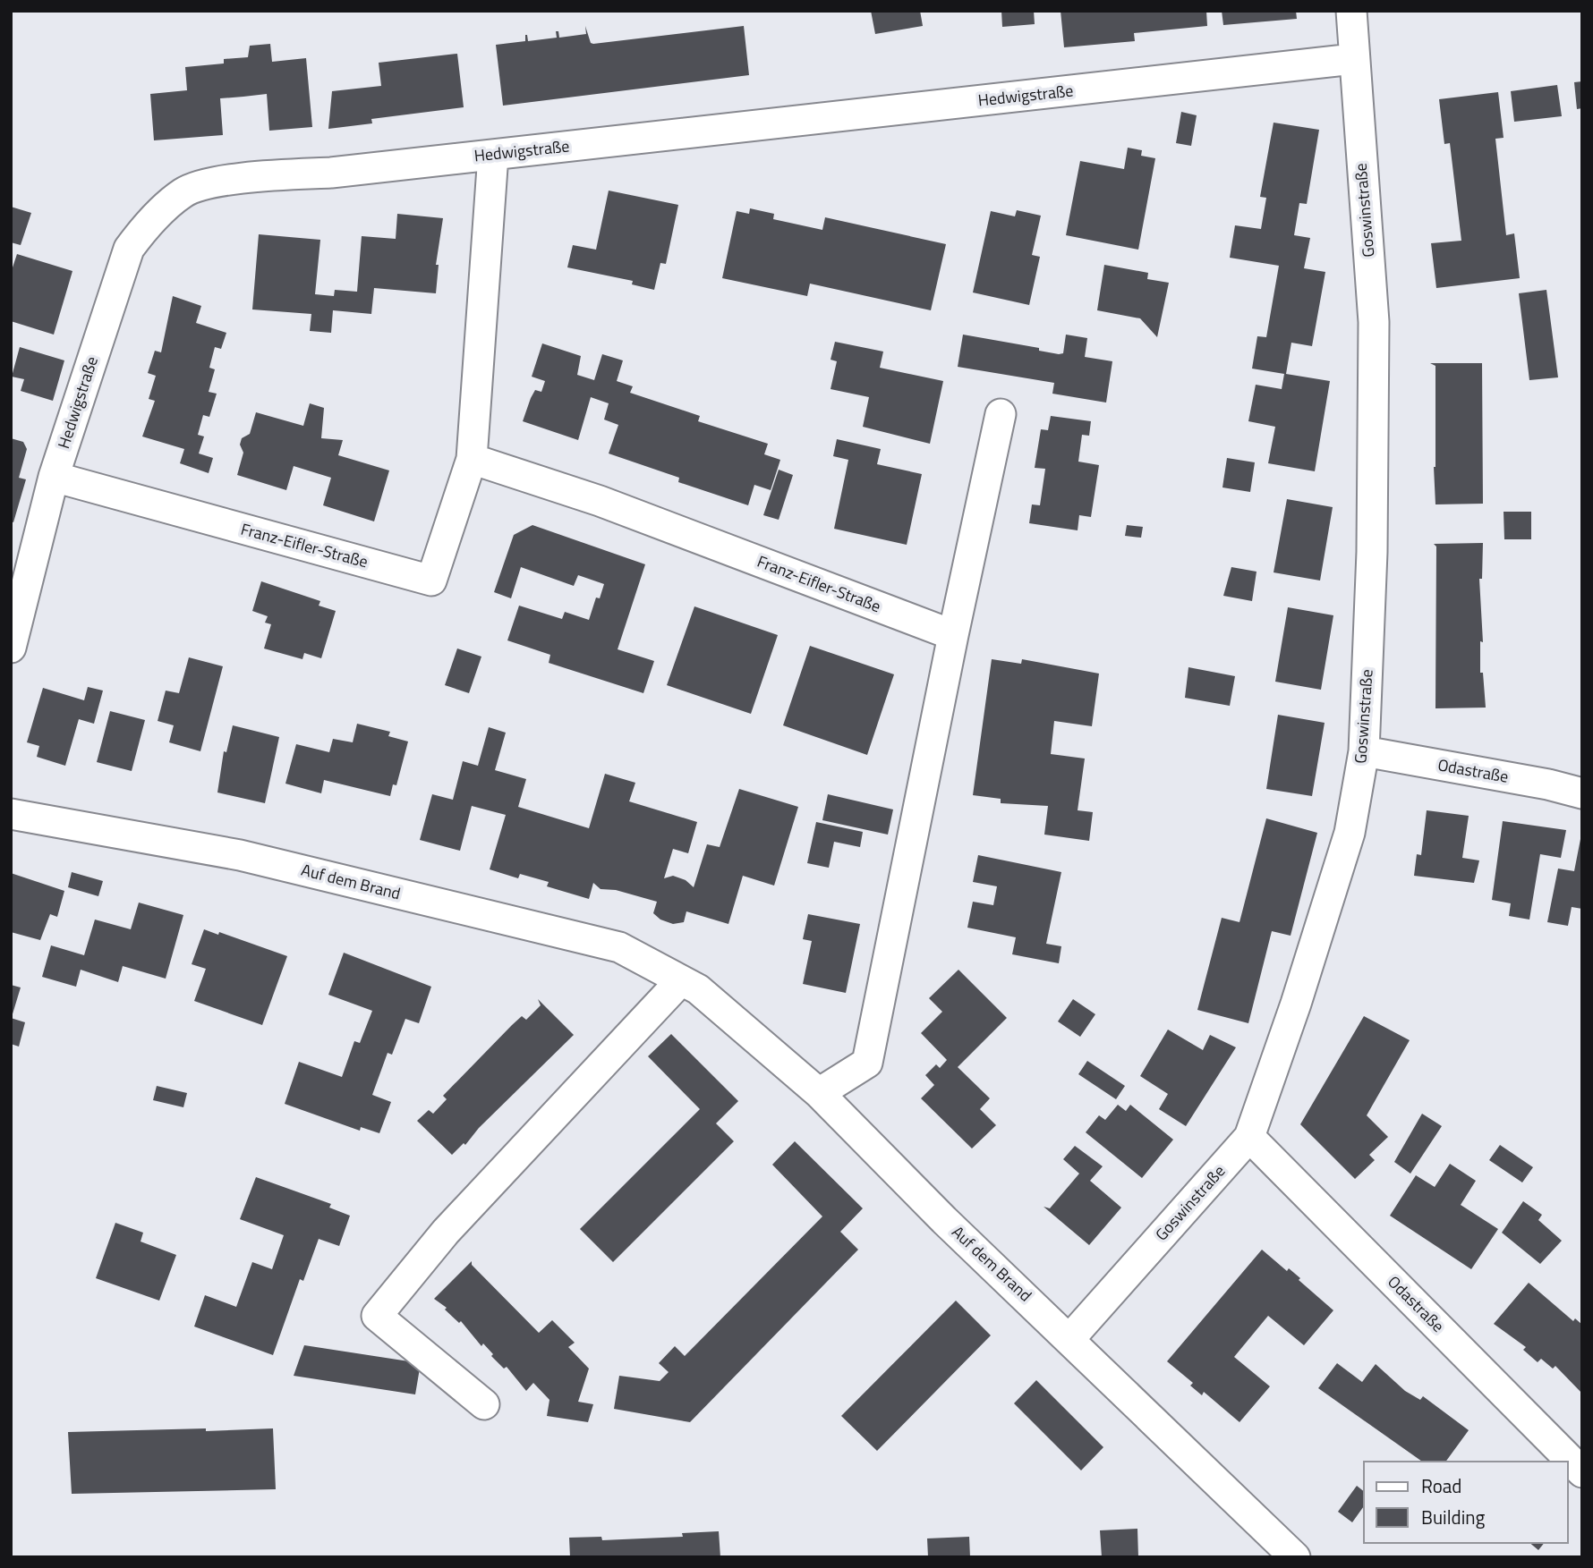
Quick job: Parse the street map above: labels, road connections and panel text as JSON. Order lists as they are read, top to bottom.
{
  "streets": {
    "street": [
      "Hedwigstraße",
      "Goswinstraße",
      "Franz-Eifler-Straße",
      "Odastraße",
      "Auf dem Brand"
    ]
  },
  "crossings": [
    ["Hedwigstraße", "Goswinstraße"],
    ["Hedwigstraße", "Franz-Eifler-Straße"],
    ["Goswinstraße", "Odastraße"],
    ["Goswinstraße", "Auf dem Brand"]
  ],
  "legend": ["Road", "Building"]
}
